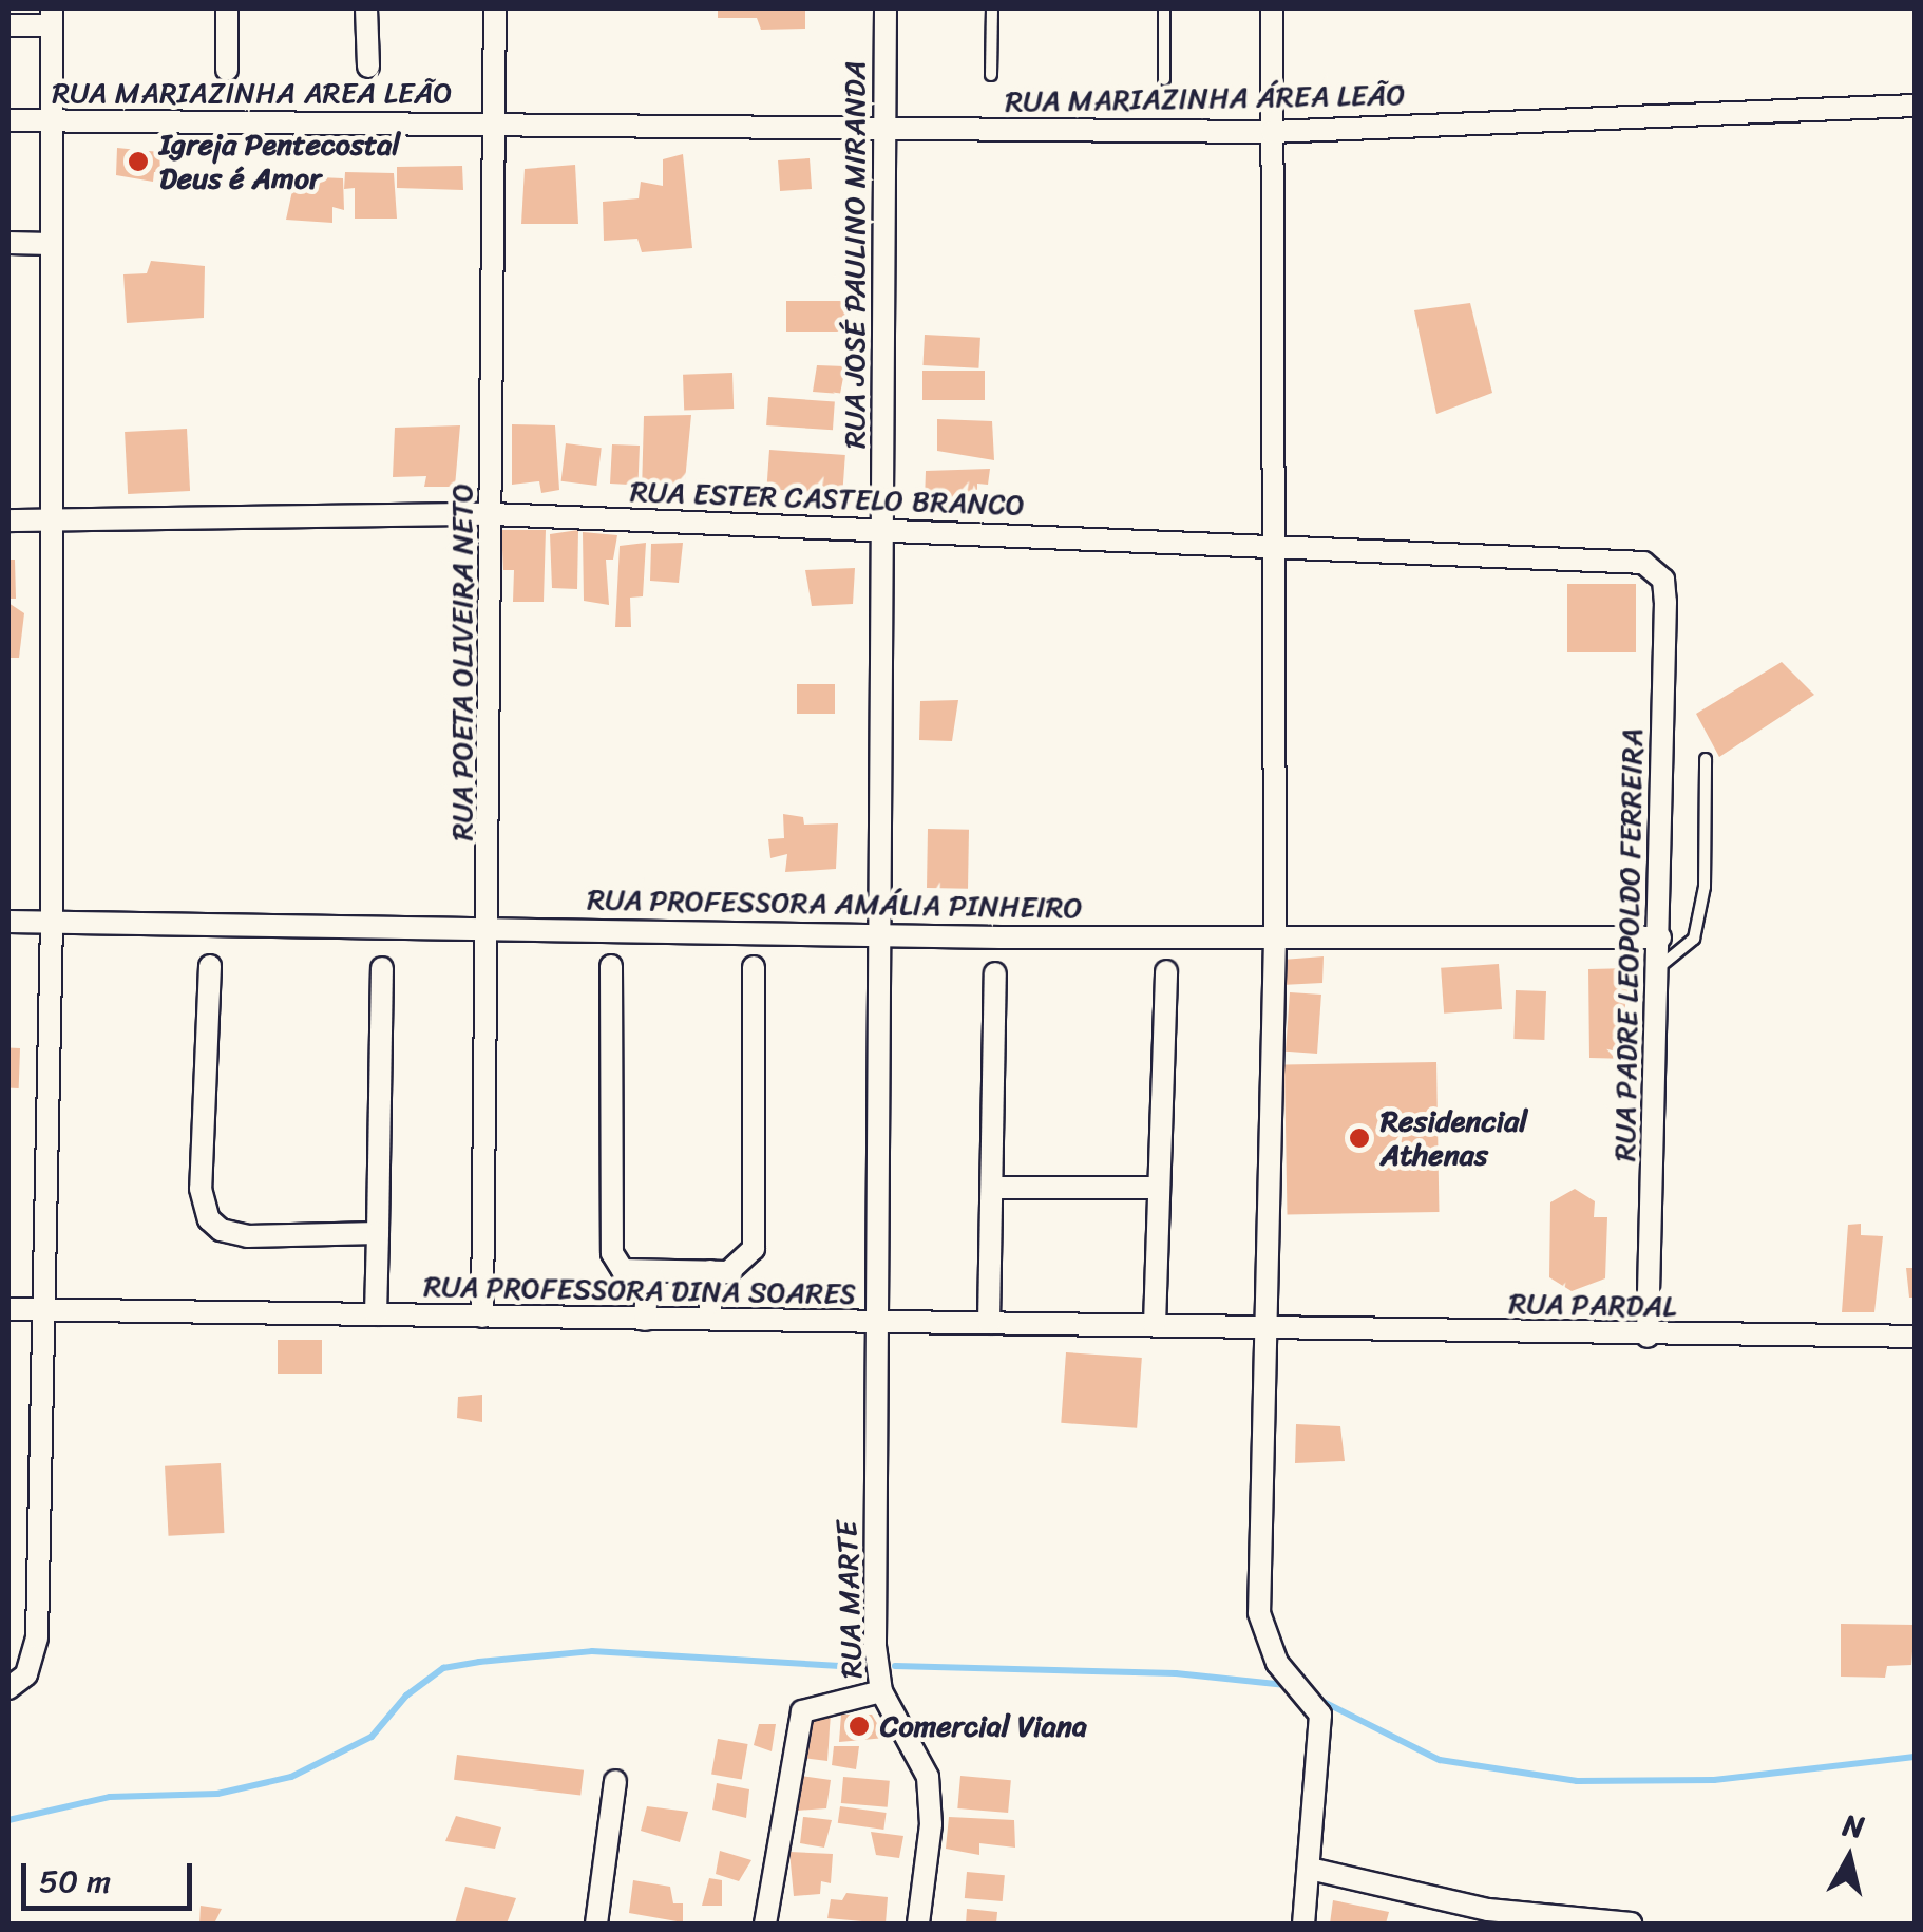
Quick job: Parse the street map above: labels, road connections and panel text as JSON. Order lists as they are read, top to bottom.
{
  "streets": {
    "street": [
      "RUA MARIAZINHA AREA LEÃO",
      "RUA MARIAZINHA ÁREA LEÃO",
      "RUA JOSÉ PAULINO MIRANDA",
      "RUA ESTER CASTELO BRANCO",
      "RUA POETA OLIVEIRA NETO",
      "RUA PROFESSORA AMÁLIA PINHEIRO",
      "RUA PADRE LEOPOLDO FERREIRA",
      "RUA PROFESSORA DINA SOARES",
      "RUA PARDAL",
      "RUA MARTE"
    ]
  },
  "crossings": [
    ["RUA MARIAZINHA AREA LEÃO", "RUA MARIAZINHA ÁREA LEÃO"],
    ["RUA MARIAZINHA AREA LEÃO", "RUA POETA OLIVEIRA NETO"],
    ["RUA MARIAZINHA ÁREA LEÃO", "RUA JOSÉ PAULINO MIRANDA"],
    ["RUA MARIAZINHA ÁREA LEÃO", "RUA POETA OLIVEIRA NETO"],
    ["RUA JOSÉ PAULINO MIRANDA", "RUA ESTER CASTELO BRANCO"],
    ["RUA JOSÉ PAULINO MIRANDA", "RUA PROFESSORA AMÁLIA PINHEIRO"],
    ["RUA JOSÉ PAULINO MIRANDA", "RUA PROFESSORA DINA SOARES"],
    ["RUA JOSÉ PAULINO MIRANDA", "RUA MARTE"],
    ["RUA ESTER CASTELO BRANCO", "RUA POETA OLIVEIRA NETO"],
    ["RUA ESTER CASTELO BRANCO", "RUA PADRE LEOPOLDO FERREIRA"],
    ["RUA POETA OLIVEIRA NETO", "RUA PROFESSORA AMÁLIA PINHEIRO"],
    ["RUA POETA OLIVEIRA NETO", "RUA PROFESSORA DINA SOARES"],
    ["RUA PROFESSORA AMÁLIA PINHEIRO", "RUA PADRE LEOPOLDO FERREIRA"],
    ["RUA PADRE LEOPOLDO FERREIRA", "RUA PARDAL"],
    ["RUA PROFESSORA DINA SOARES", "RUA PARDAL"],
    ["RUA PROFESSORA DINA SOARES", "RUA MARTE"]
  ],
  "places": ["Igreja Pentecostal Deus é Amor", "Residencial Athenas", "Comercial Viana"],
  "scale_bar": "50 m",
  "north": "top"
}
